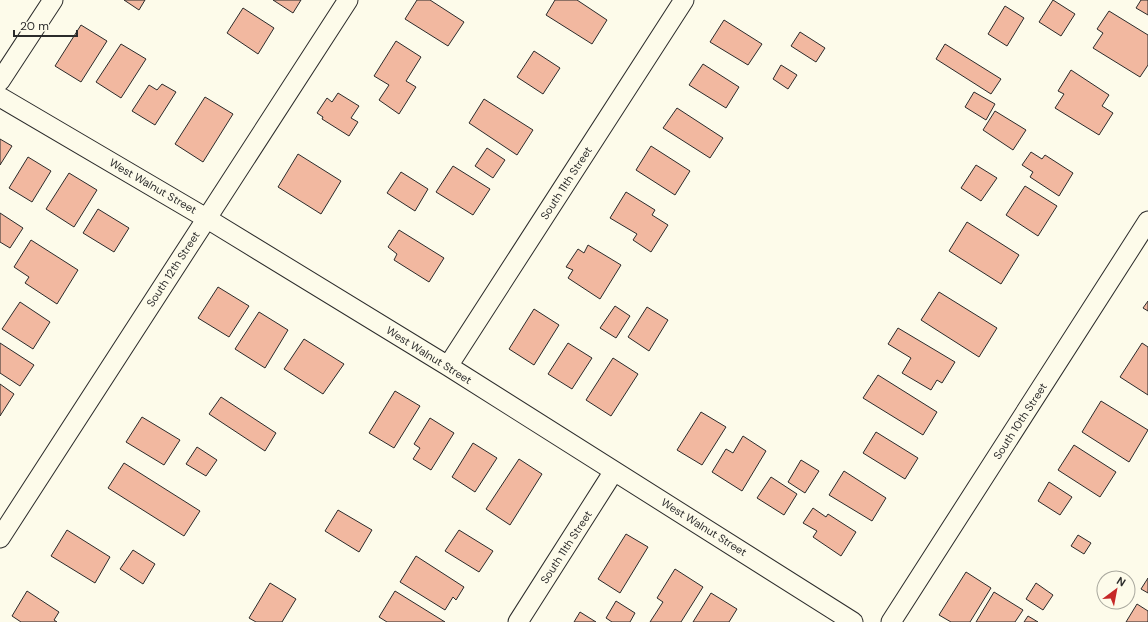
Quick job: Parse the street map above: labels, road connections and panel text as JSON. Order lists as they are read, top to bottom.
{
  "streets": {
    "street": [
      "South 11th Street",
      "West Walnut Street",
      "South 12th Street",
      "South 10th Street"
    ]
  },
  "crossings": [
    ["South 11th Street", "West Walnut Street"],
    ["West Walnut Street", "South 12th Street"]
  ],
  "scale_bar": "20 m",
  "north": "top right"
}
